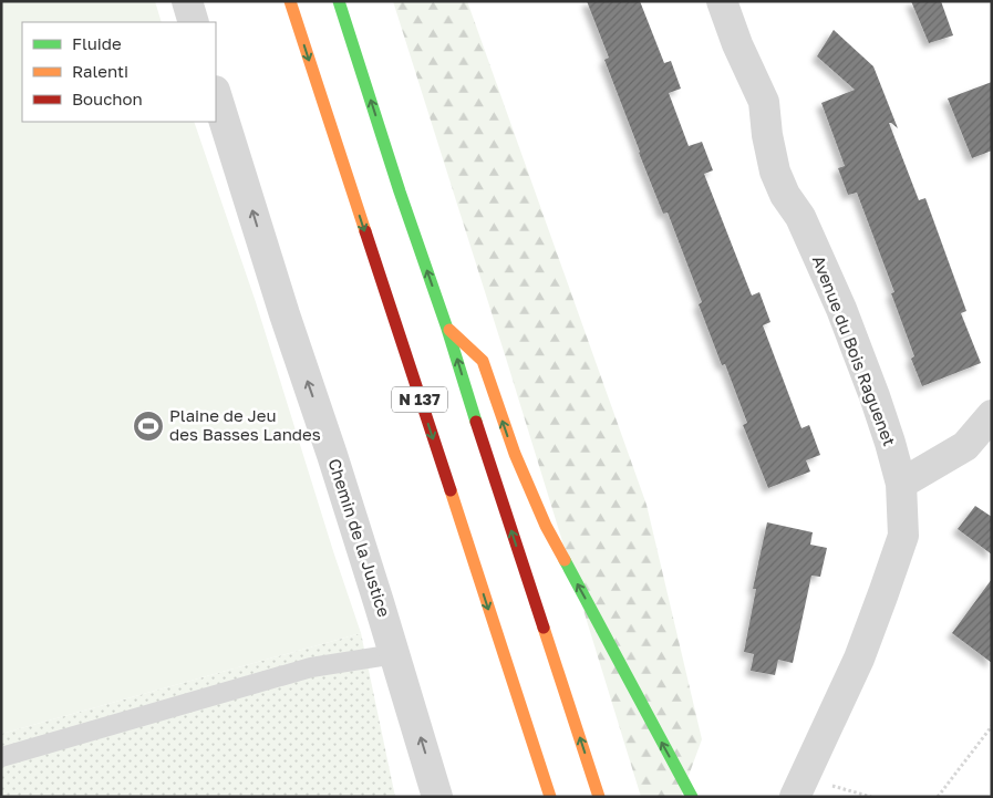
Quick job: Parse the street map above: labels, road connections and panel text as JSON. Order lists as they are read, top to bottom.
{
  "streets": {
    "highway": ["N 137"],
    "street": ["Avenue du Bois Raguenet", "Chemin de la Justice"]
  },
  "one_way": ["Chemin de la Justice"],
  "places": {
    "sports": ["Plaine de Jeu des Basses Landes"]
  },
  "legend": ["Fluide", "Ralenti", "Bouchon"]
}
